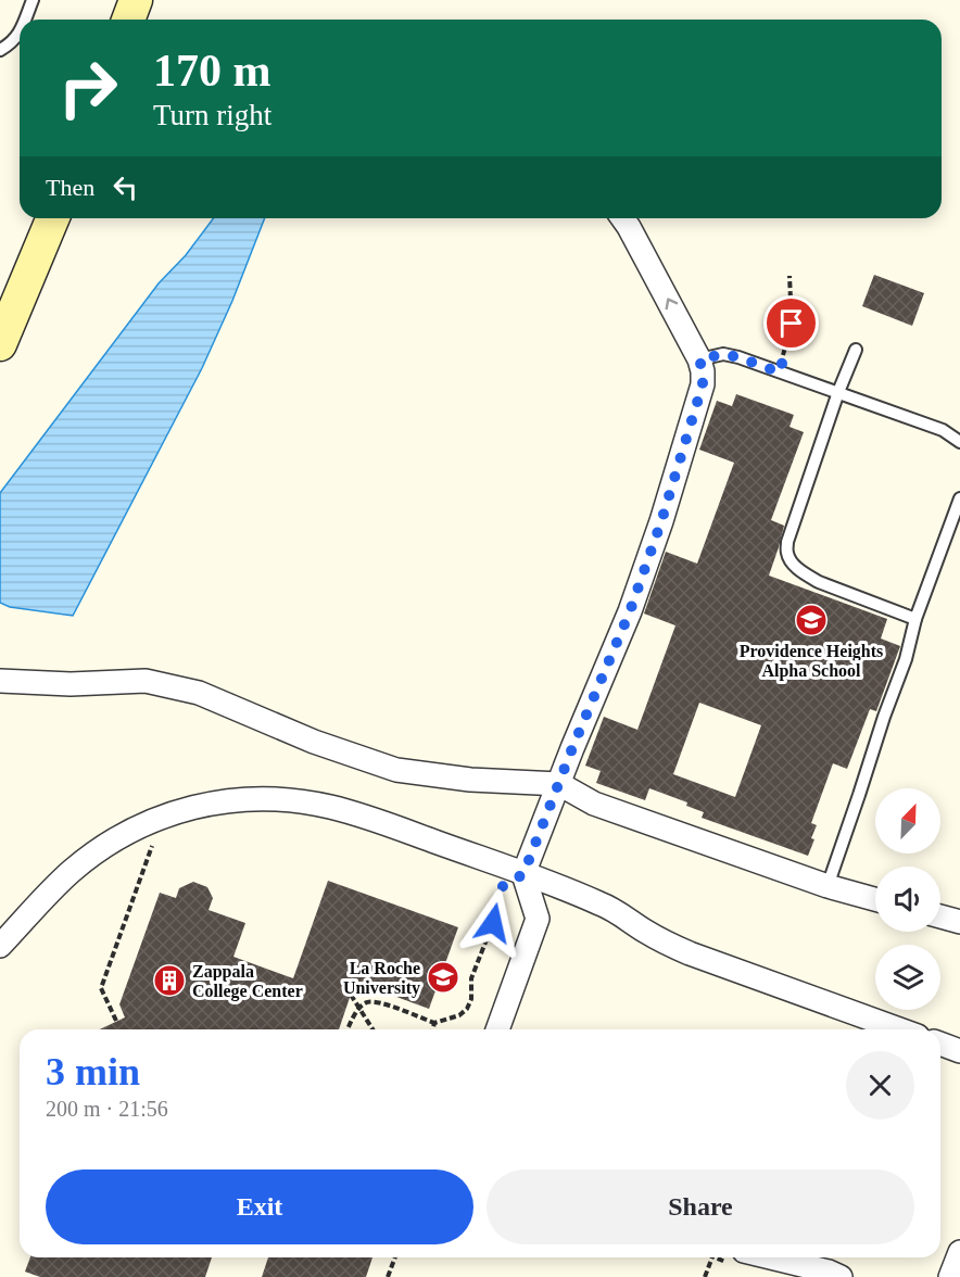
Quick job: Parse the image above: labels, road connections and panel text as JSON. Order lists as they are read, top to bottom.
{
  "places": {
    "school or university": ["Providence Heights Alpha School", "La Roche University"],
    "building": ["Zappala College Center"]
  },
  "north": "top right",
  "page": {
    "turn": ["170 m", "Turn right"],
    "then": "Then",
    "heading": ["3 min", "200 m · 21:56"],
    "buttons": ["Exit", "Share"]
  }
}
